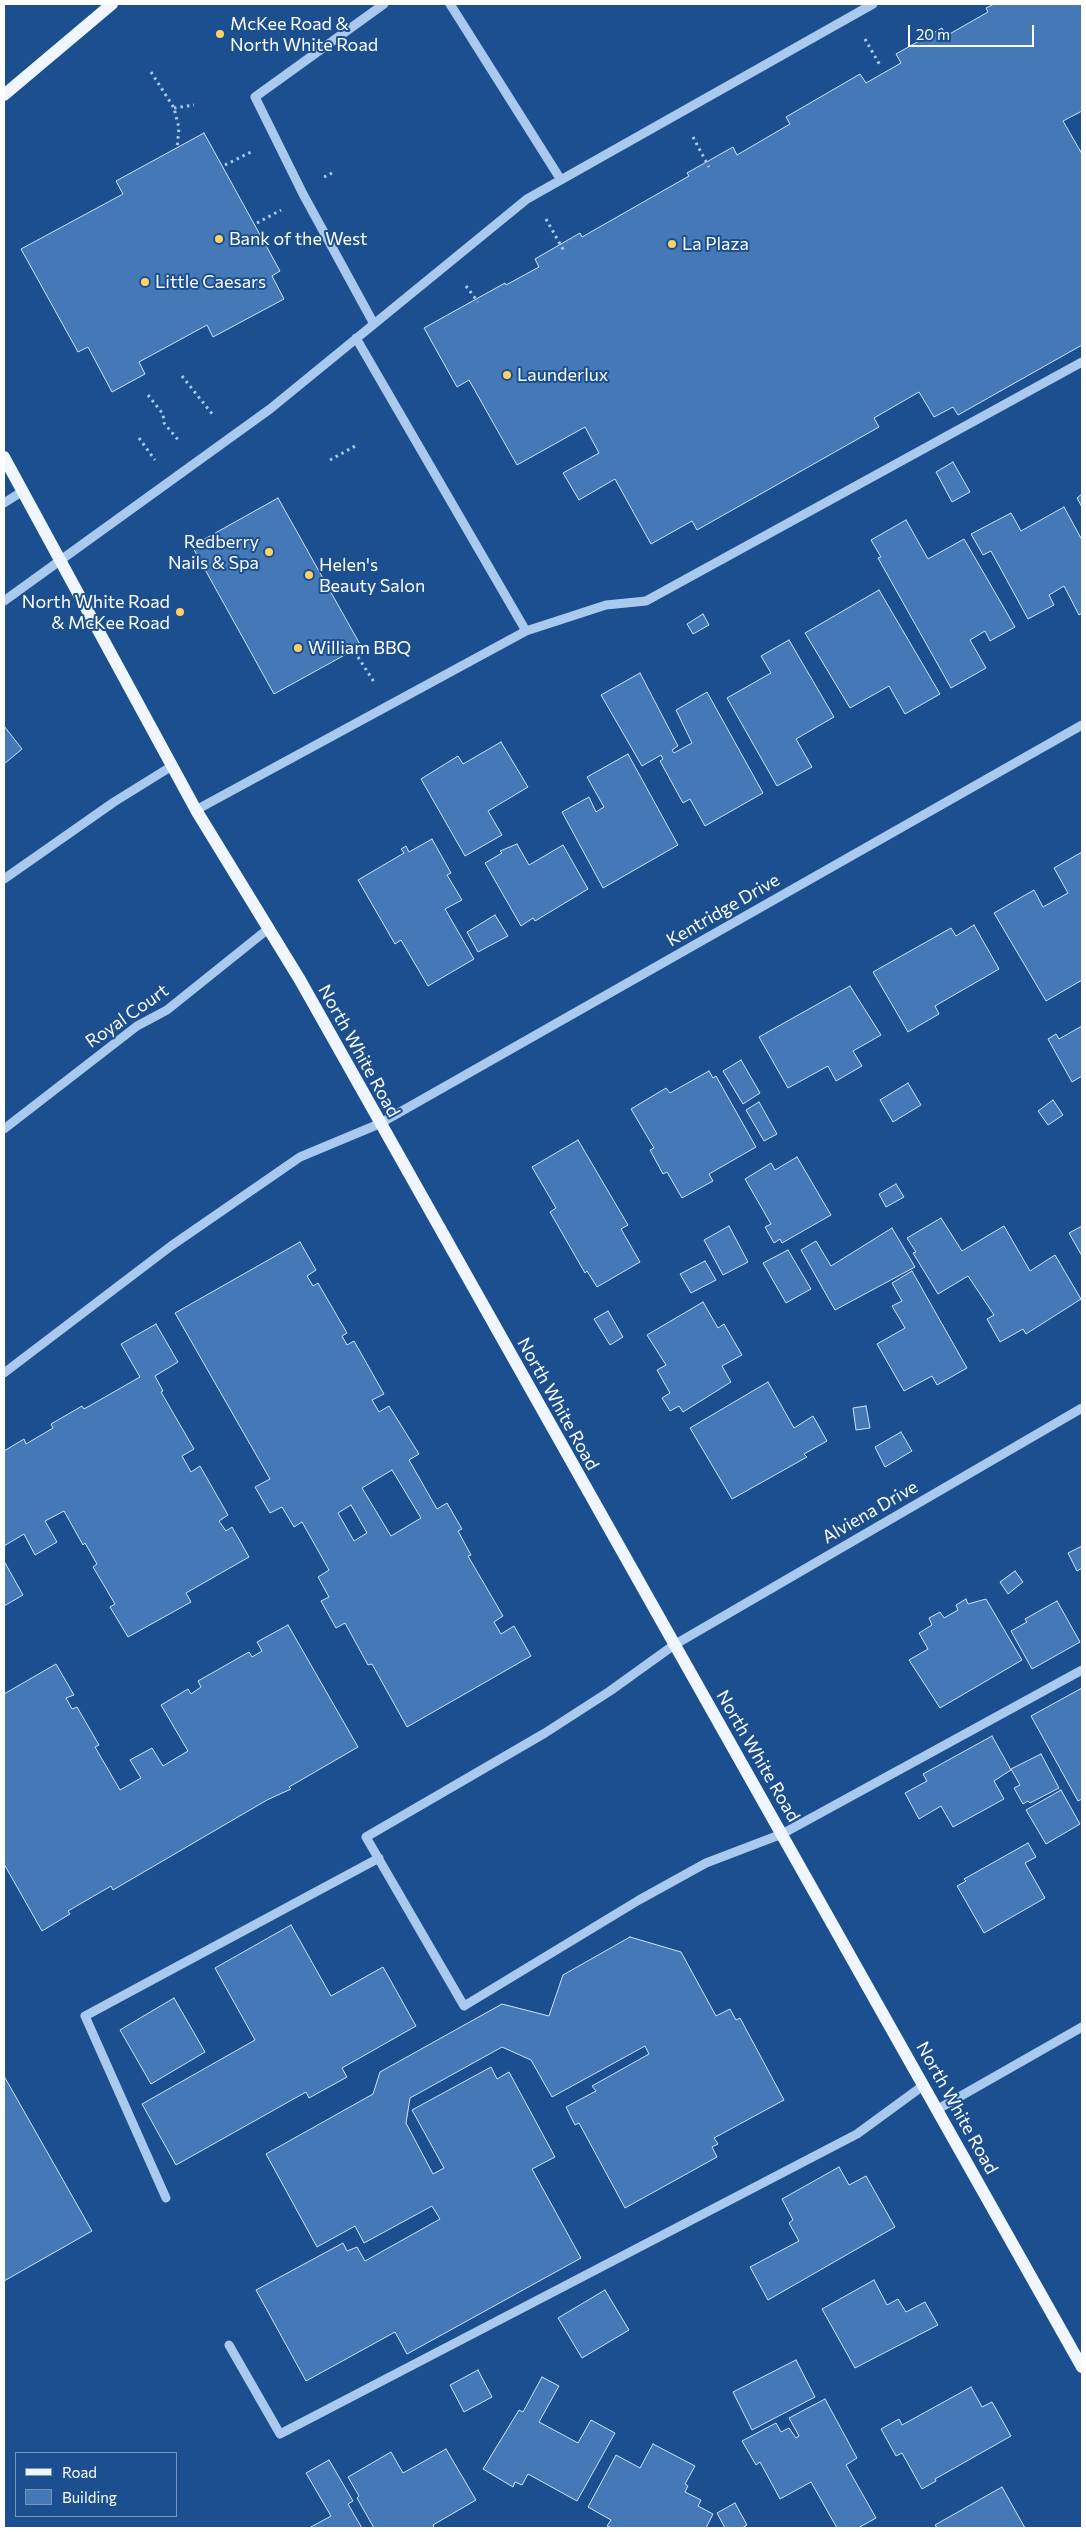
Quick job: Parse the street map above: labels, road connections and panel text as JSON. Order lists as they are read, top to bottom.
{
  "streets": {
    "main road": ["North White Road"],
    "street": ["Kentridge Drive", "Royal Court", "Alviena Drive"]
  },
  "crossings": [
    ["Kentridge Drive", "North White Road"],
    ["Royal Court", "North White Road"],
    ["North White Road", "Alviena Drive"]
  ],
  "places": [
    "McKee Road & North White Road",
    "Bank of the West",
    "La Plaza",
    "Little Caesars",
    "Launderlux",
    "Redberry Nails & Spa",
    "Helen's Beauty Salon",
    "North White Road & McKee Road",
    "William BBQ"
  ],
  "legend": ["Road", "Building"],
  "scale_bar": "20 m"
}
